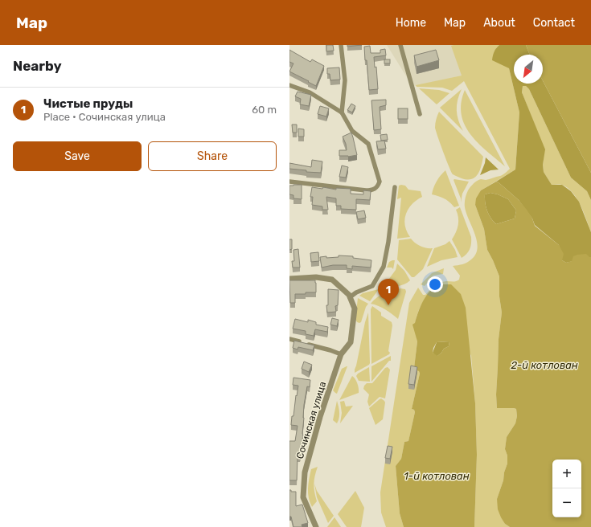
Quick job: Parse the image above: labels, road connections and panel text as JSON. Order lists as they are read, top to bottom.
{
  "streets": {
    "street": ["Сочинская улица"]
  },
  "water": ["2-й котлован", "1-й котлован"],
  "north": "bottom left",
  "page": {
    "header": "Map",
    "nav": [
      "Home",
      "Map",
      "About",
      "Contact"
    ],
    "heading": "Nearby",
    "list": [
      {
        "mark": "1",
        "name": "Чистые пруды",
        "note": "Place · Сочинская улица",
        "value": "60 m"
      }
    ],
    "buttons": ["Save", "Share"],
    "pins": "1",
    "map_buttons": ["+", "−"]
  }
}
